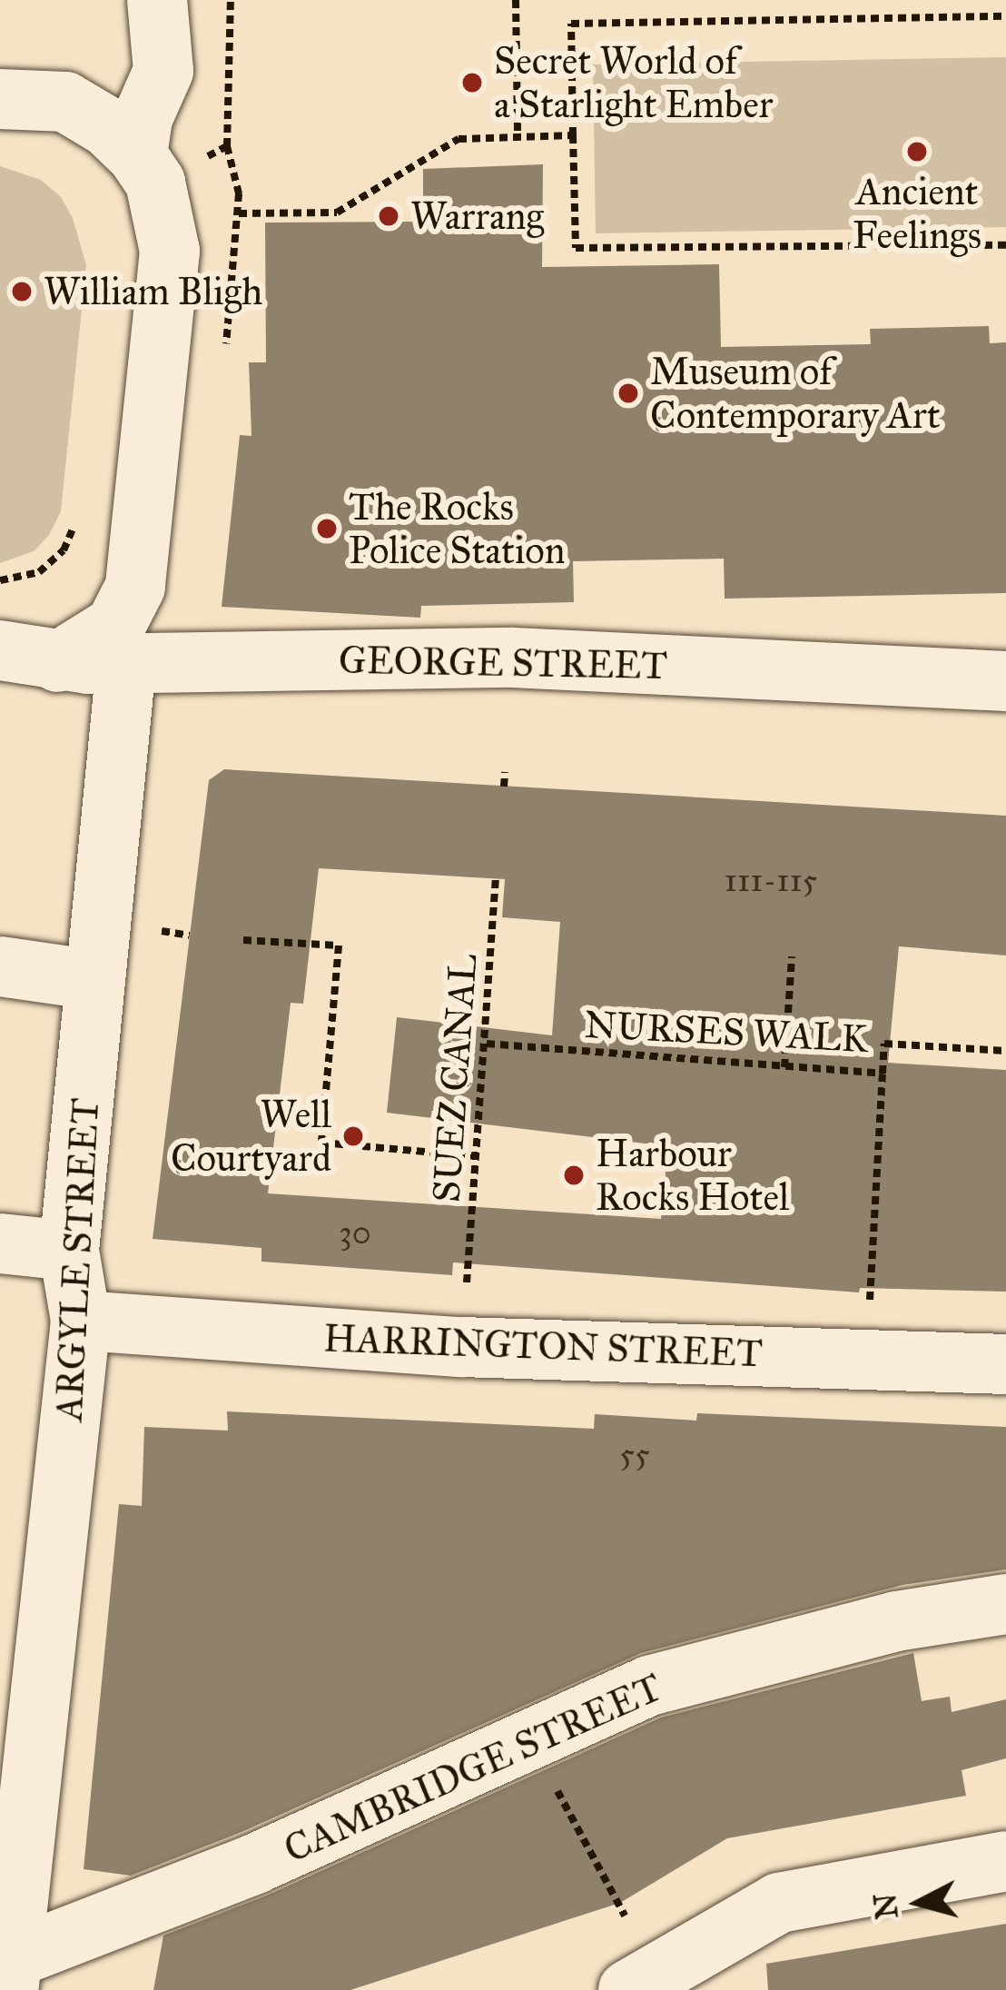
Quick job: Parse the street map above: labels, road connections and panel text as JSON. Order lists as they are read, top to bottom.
{
  "streets": {
    "street": [
      "GEORGE STREET",
      "ARGYLE STREET",
      "HARRINGTON STREET",
      "CAMBRIDGE STREET"
    ],
    "path": ["NURSES WALK", "SUEZ CANAL"]
  },
  "crossings": [
    ["GEORGE STREET", "ARGYLE STREET"],
    ["NURSES WALK", "SUEZ CANAL"],
    ["ARGYLE STREET", "HARRINGTON STREET"],
    ["ARGYLE STREET", "CAMBRIDGE STREET"]
  ],
  "places": [
    "Secret World of a Starlight Ember",
    "Ancient Feelings",
    "Warrang",
    "William Bligh",
    "Museum of Contemporary Art",
    "The Rocks Police Station",
    "Well Courtyard",
    "Harbour Rocks Hotel"
  ],
  "house_numbers": ["111-115", "30", "55"],
  "north": "left"
}
